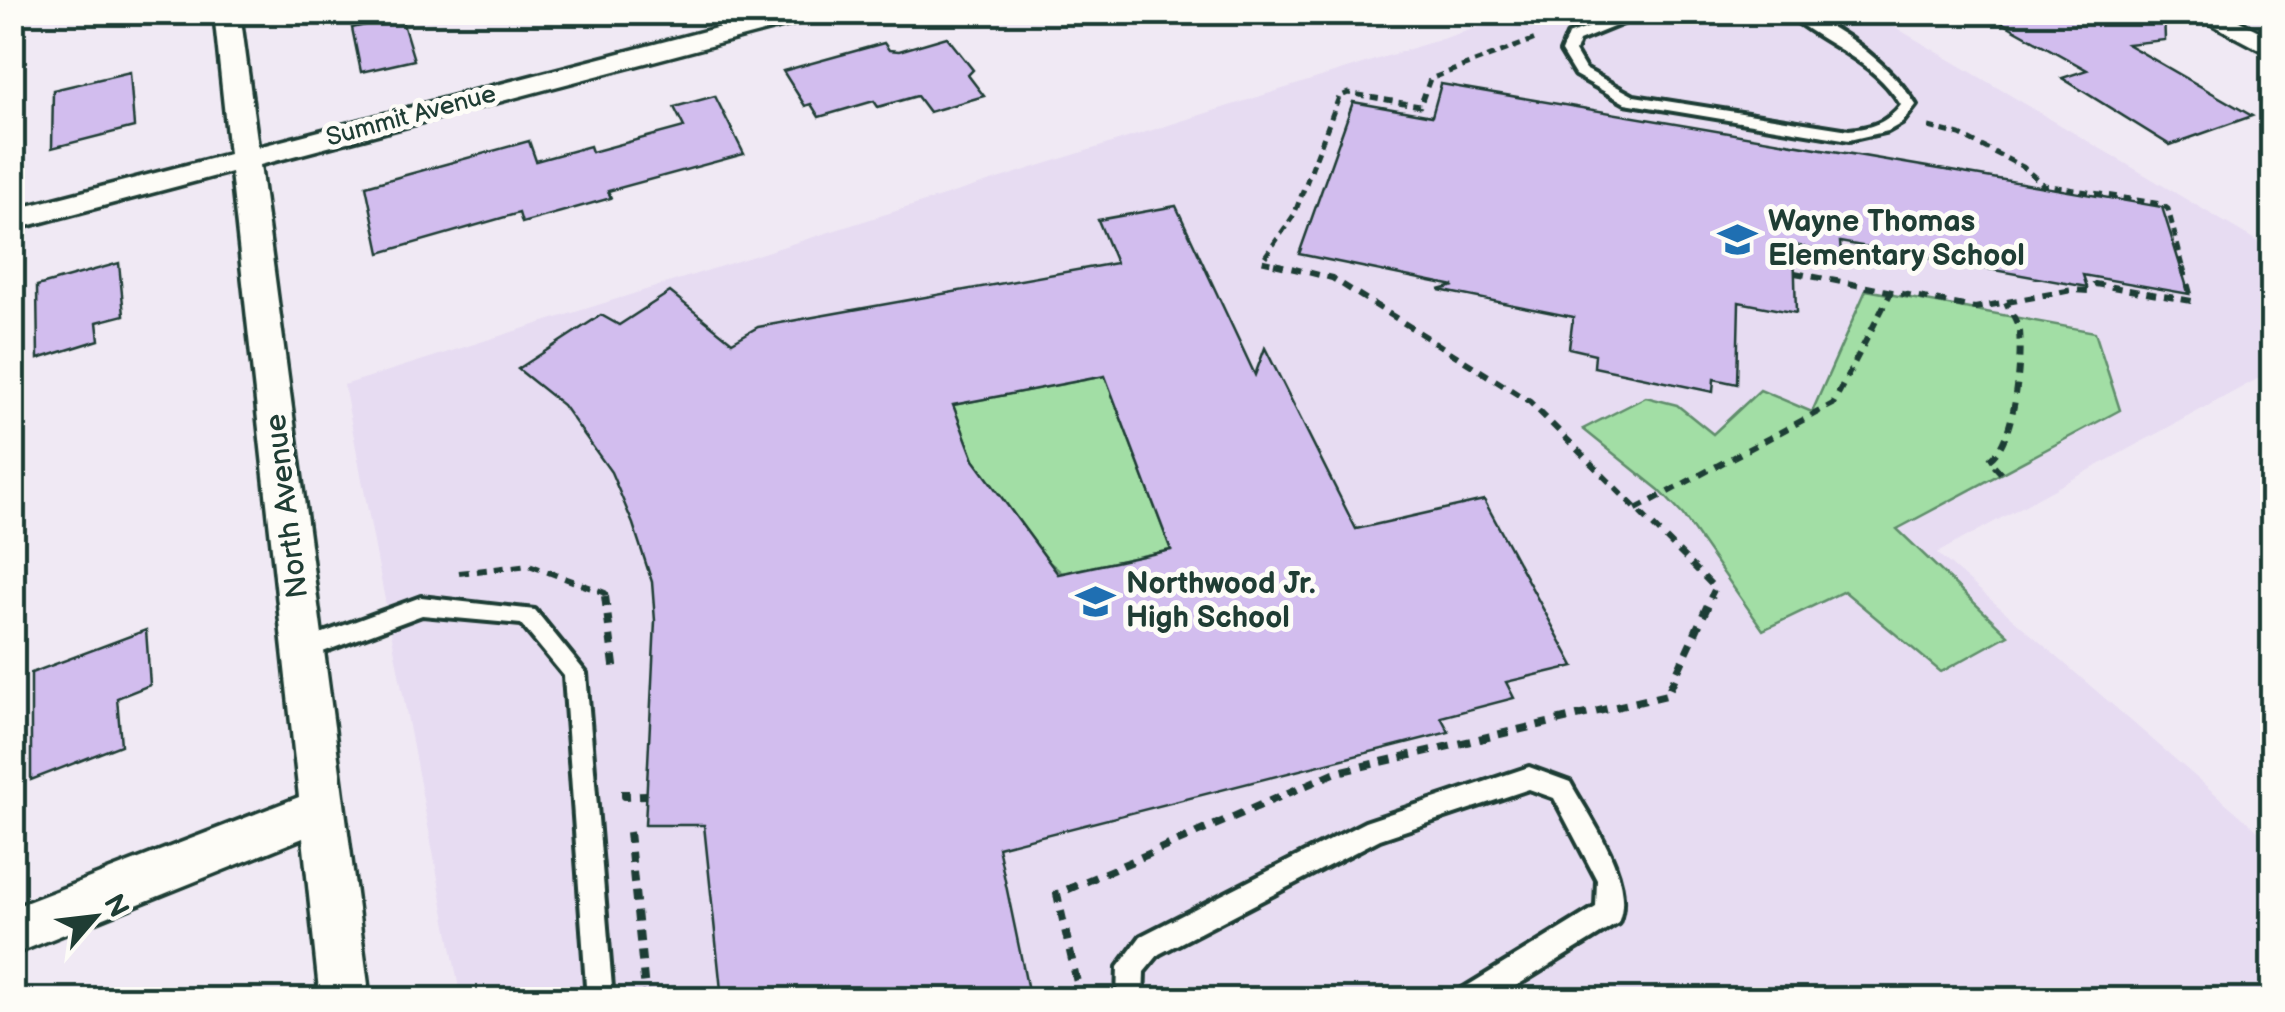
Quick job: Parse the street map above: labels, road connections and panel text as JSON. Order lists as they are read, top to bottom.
{
  "streets": {
    "street": ["Summit Avenue", "North Avenue"]
  },
  "crossings": [
    ["Summit Avenue", "North Avenue"]
  ],
  "places": {
    "school or university": ["Wayne Thomas Elementary School", "Northwood Jr. High School"]
  },
  "north": "top right"
}
